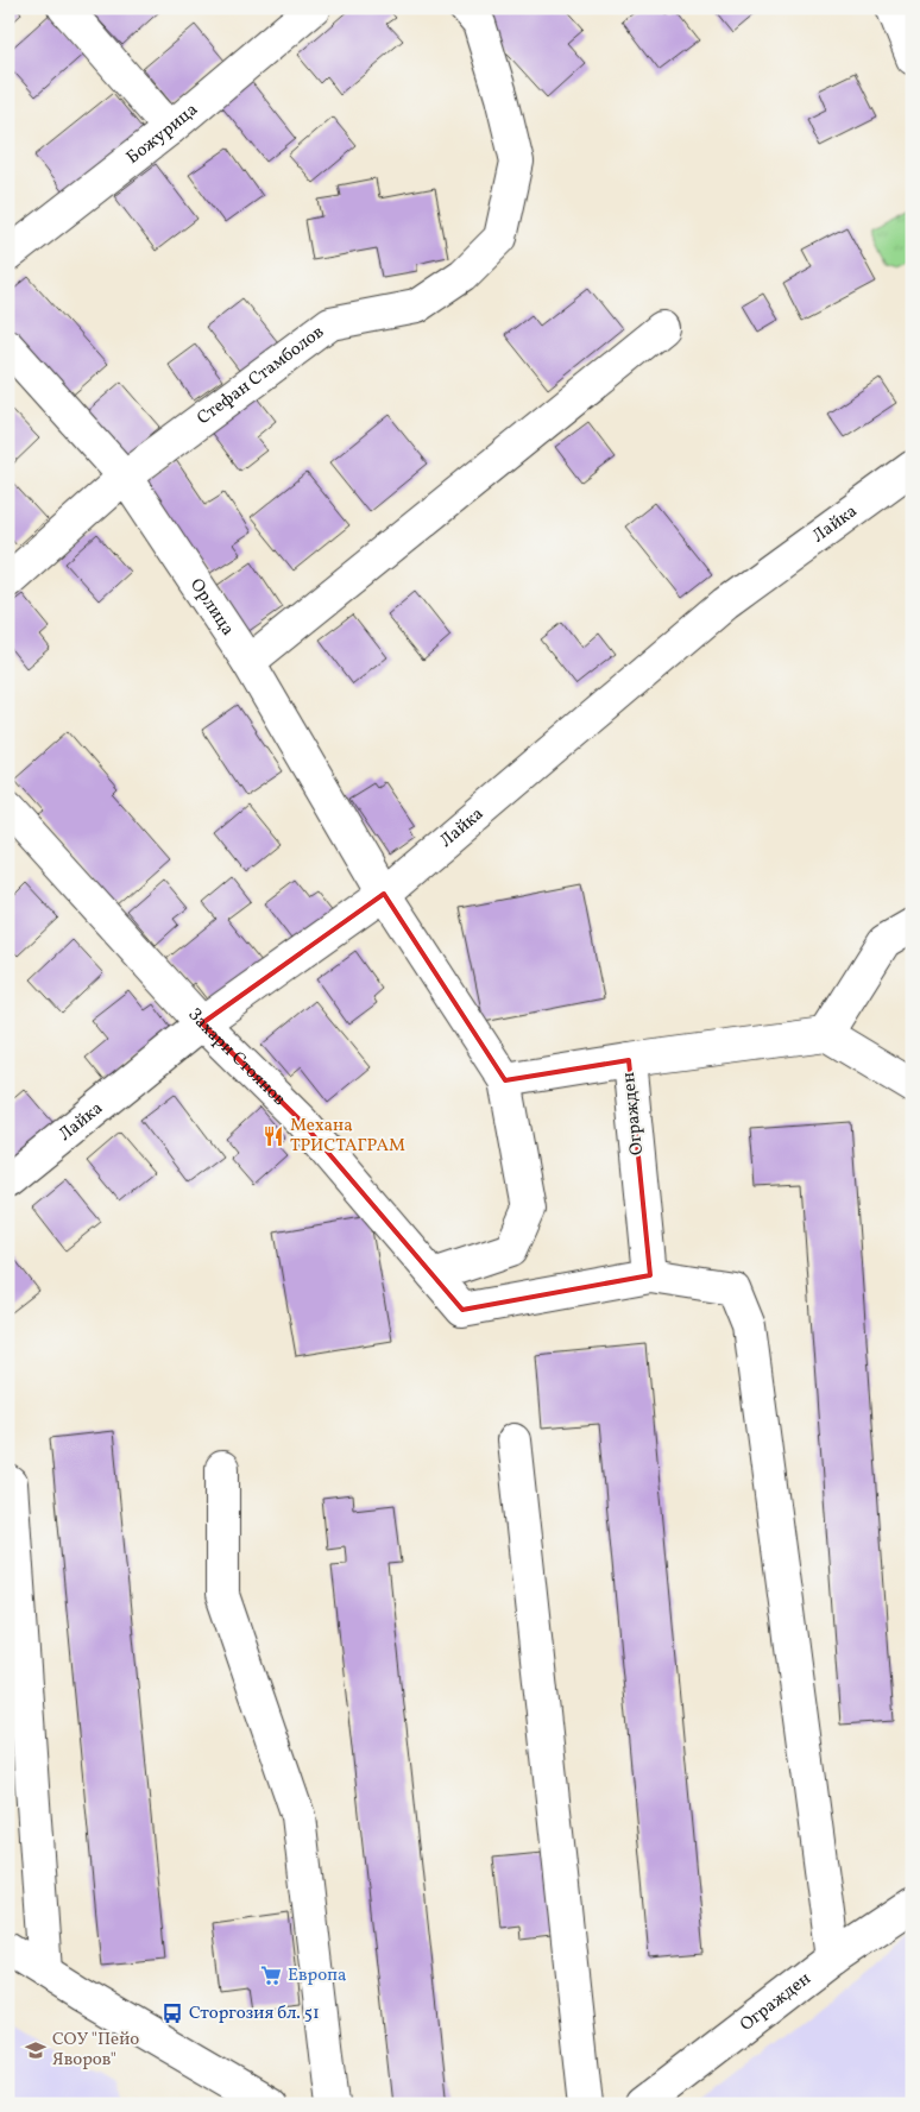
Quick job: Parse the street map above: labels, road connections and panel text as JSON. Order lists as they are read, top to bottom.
{
  "streets": {
    "street": [
      "Божурица",
      "Стефан Стамболов",
      "Лайка",
      "Орлица",
      "Захари Стоянов",
      "Огражден"
    ]
  },
  "crossings": [
    ["Стефан Стамболов", "Орлица"],
    ["Лайка", "Орлица"],
    ["Лайка", "Захари Стоянов"],
    ["Захари Стоянов", "Огражден"]
  ],
  "places": {
    "restaurant": ["Механа ТРИСТАГРАМ"],
    "supermarket": ["Европа"],
    "bus stop": ["Сторгозия бл. 51"],
    "school or university": ["СОУ \"Пейо Яворов\""]
  }
}
